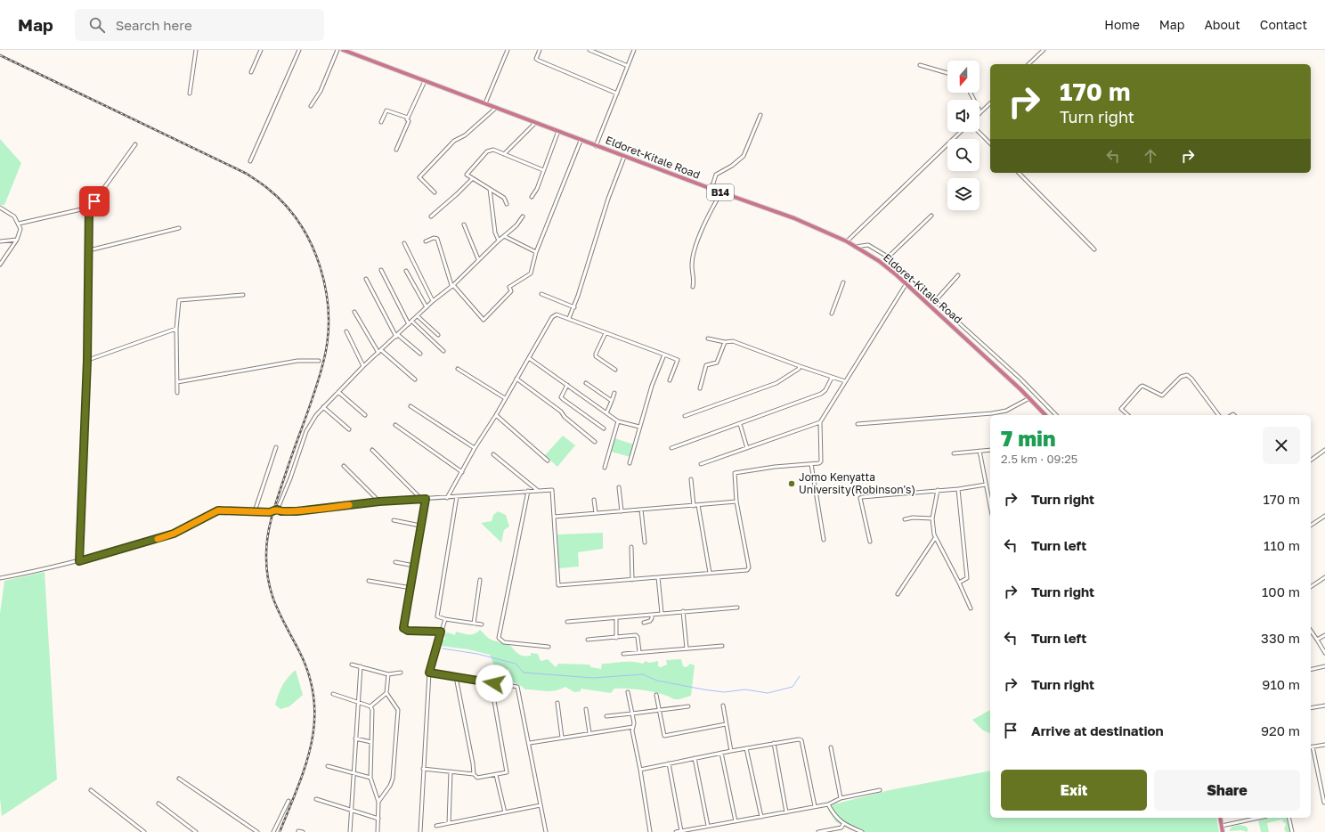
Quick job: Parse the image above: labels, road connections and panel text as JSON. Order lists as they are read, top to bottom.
{
  "streets": {
    "highway": ["Eldoret-Kitale Road", "B14"]
  },
  "places": ["Jomo Kenyatta University(Robinson's)"],
  "north": "bottom",
  "page": {
    "header": "Map",
    "search": "Search here",
    "nav": [
      "Home",
      "Map",
      "About",
      "Contact"
    ],
    "turn": ["170 m", "Turn right"],
    "heading": ["7 min", "2.5 km · 09:25"],
    "list": [
      {
        "name": "Turn right",
        "value": "170 m"
      },
      {
        "name": "Turn left",
        "value": "110 m"
      },
      {
        "name": "Turn right",
        "value": "100 m"
      },
      {
        "name": "Turn left",
        "value": "330 m"
      },
      {
        "name": "Turn right",
        "value": "910 m"
      },
      {
        "name": "Arrive at destination",
        "value": "920 m"
      }
    ],
    "buttons": ["Exit", "Share"]
  }
}
